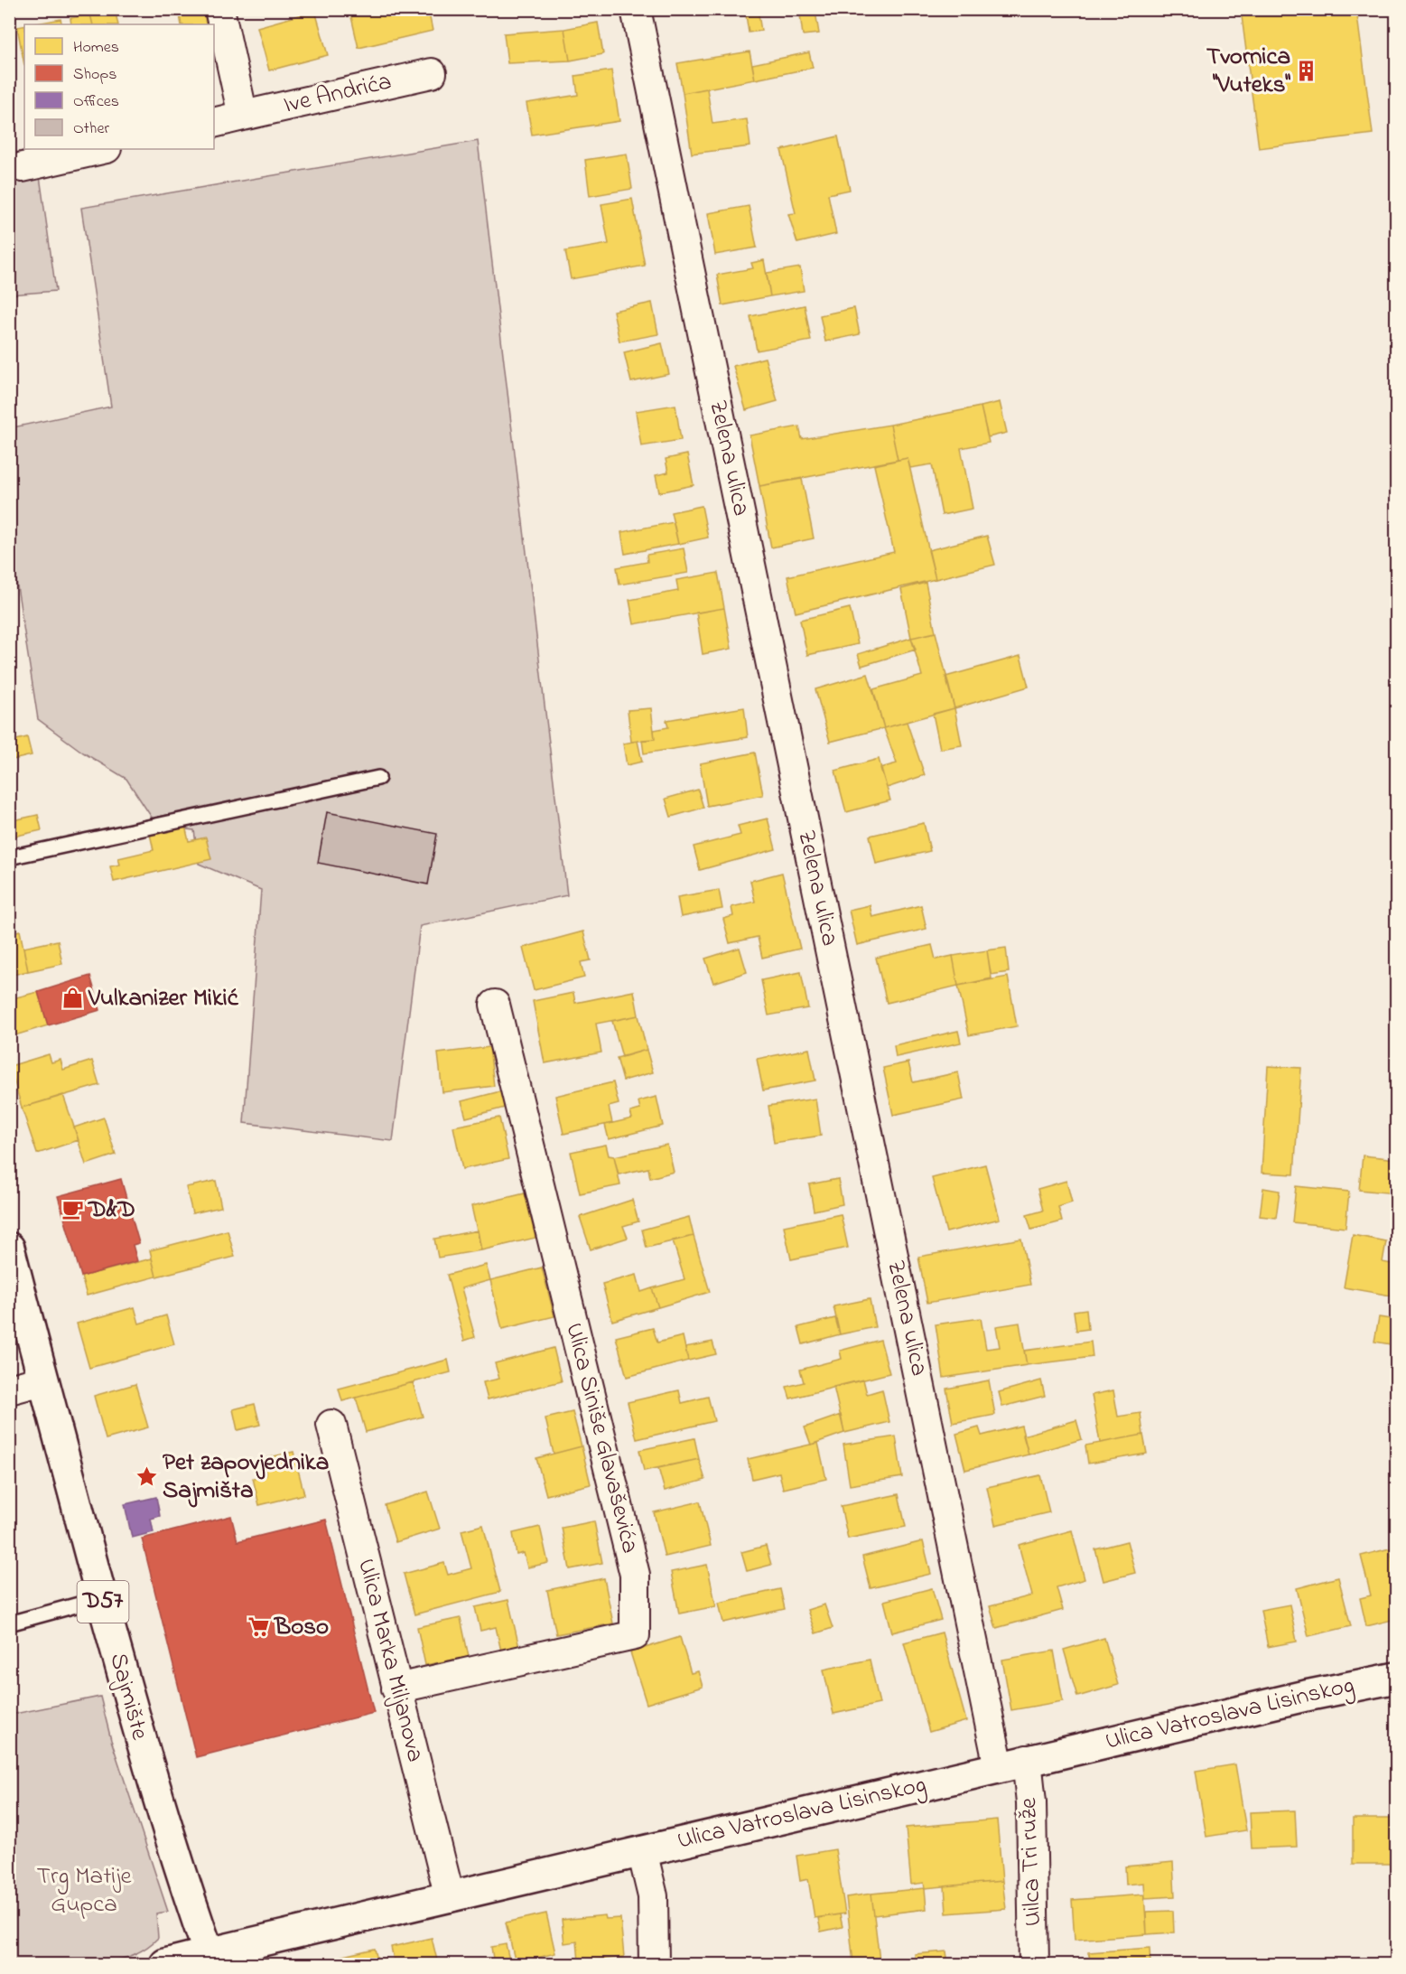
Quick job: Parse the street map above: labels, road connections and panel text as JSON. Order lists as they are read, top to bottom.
{
  "streets": {
    "main road": ["D57", "Sajmište", "Ulica Vatroslava Lisinskog"],
    "street": [
      "Ive Andrića",
      "Zelena ulica",
      "Ulica Siniše Glavaševića",
      "Ulica Marka Miljanova",
      "Uilca Tri ruže"
    ]
  },
  "crossings": [
    ["Zelena ulica", "Ulica Vatroslava Lisinskog"],
    ["Zelena ulica", "Uilca Tri ruže"],
    ["Ulica Siniše Glavaševića", "Ulica Marka Miljanova"],
    ["Ulica Marka Miljanova", "Ulica Vatroslava Lisinskog"],
    ["Sajmište", "Ulica Vatroslava Lisinskog"],
    ["Ulica Vatroslava Lisinskog", "Uilca Tri ruže"]
  ],
  "parks": ["Trg Matije Gupca"],
  "places": {
    "building": ["Tvornica ''Vuteks''"],
    "shop": ["Vulkanizer Mikić"],
    "cafe": ["D&D"],
    "place": ["Pet zapovjednika Sajmišta"],
    "supermarket": ["Boso"]
  },
  "legend": [
    "Homes",
    "Shops",
    "Offices",
    "Other"
  ]
}
